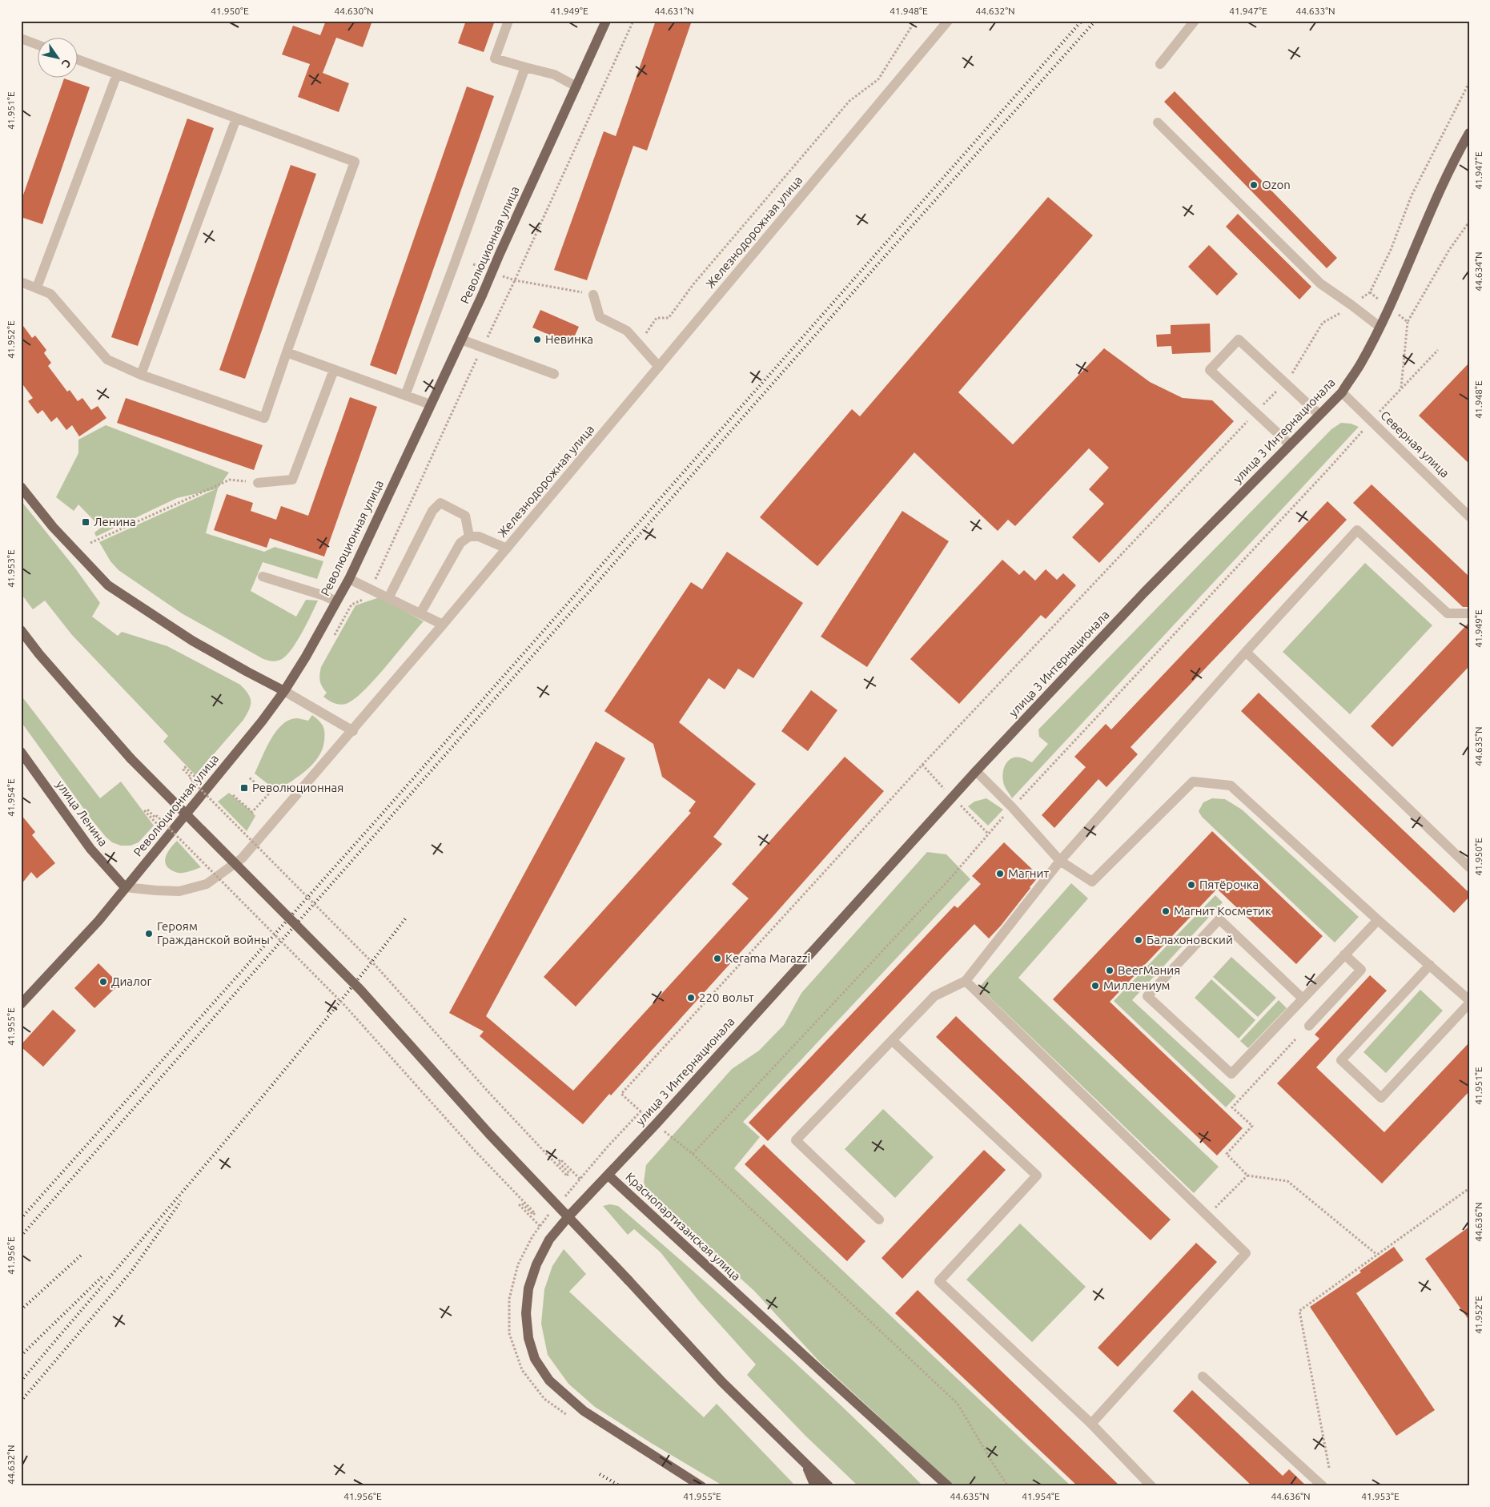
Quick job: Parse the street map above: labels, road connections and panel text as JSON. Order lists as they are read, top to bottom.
{
  "streets": {
    "main road": [
      "Революционная улица",
      "улица 3 Интернационала",
      "улица Ленина",
      "Краснопартизанская улица"
    ],
    "street": ["Железнодорожная улица", "Северная улица"]
  },
  "crossings": [
    ["Железнодорожная улица", "Революционная улица"],
    ["Железнодорожная улица", "улица Ленина"],
    ["Революционная улица", "улица Ленина"],
    ["улица 3 Интернационала", "Северная улица"],
    ["улица 3 Интернационала", "Краснопартизанская улица"]
  ],
  "places": {
    "other": [
      "Ozon",
      "Невинка",
      "Магнит",
      "Пятёрочка",
      "Магнит Косметик",
      "Героям Гражданской войны",
      "Балахоновский",
      "Kerama Marazzi",
      "BeerМания",
      "Диалог",
      "Миллениум",
      "220 вольт"
    ],
    "transit": ["Ленина", "Революционная"]
  },
  "north": "bottom right",
  "coordinates": [
    "41.950°E",
    "44.630°N",
    "41.949°E",
    "44.631°N",
    "41.948°E",
    "44.632°N",
    "41.947°E",
    "44.633°N",
    "41.951°E",
    "44.634°N",
    "41.952°E",
    "41.953°E",
    "44.635°N",
    "41.954°E",
    "41.955°E",
    "44.636°N",
    "41.956°E"
  ]
}
